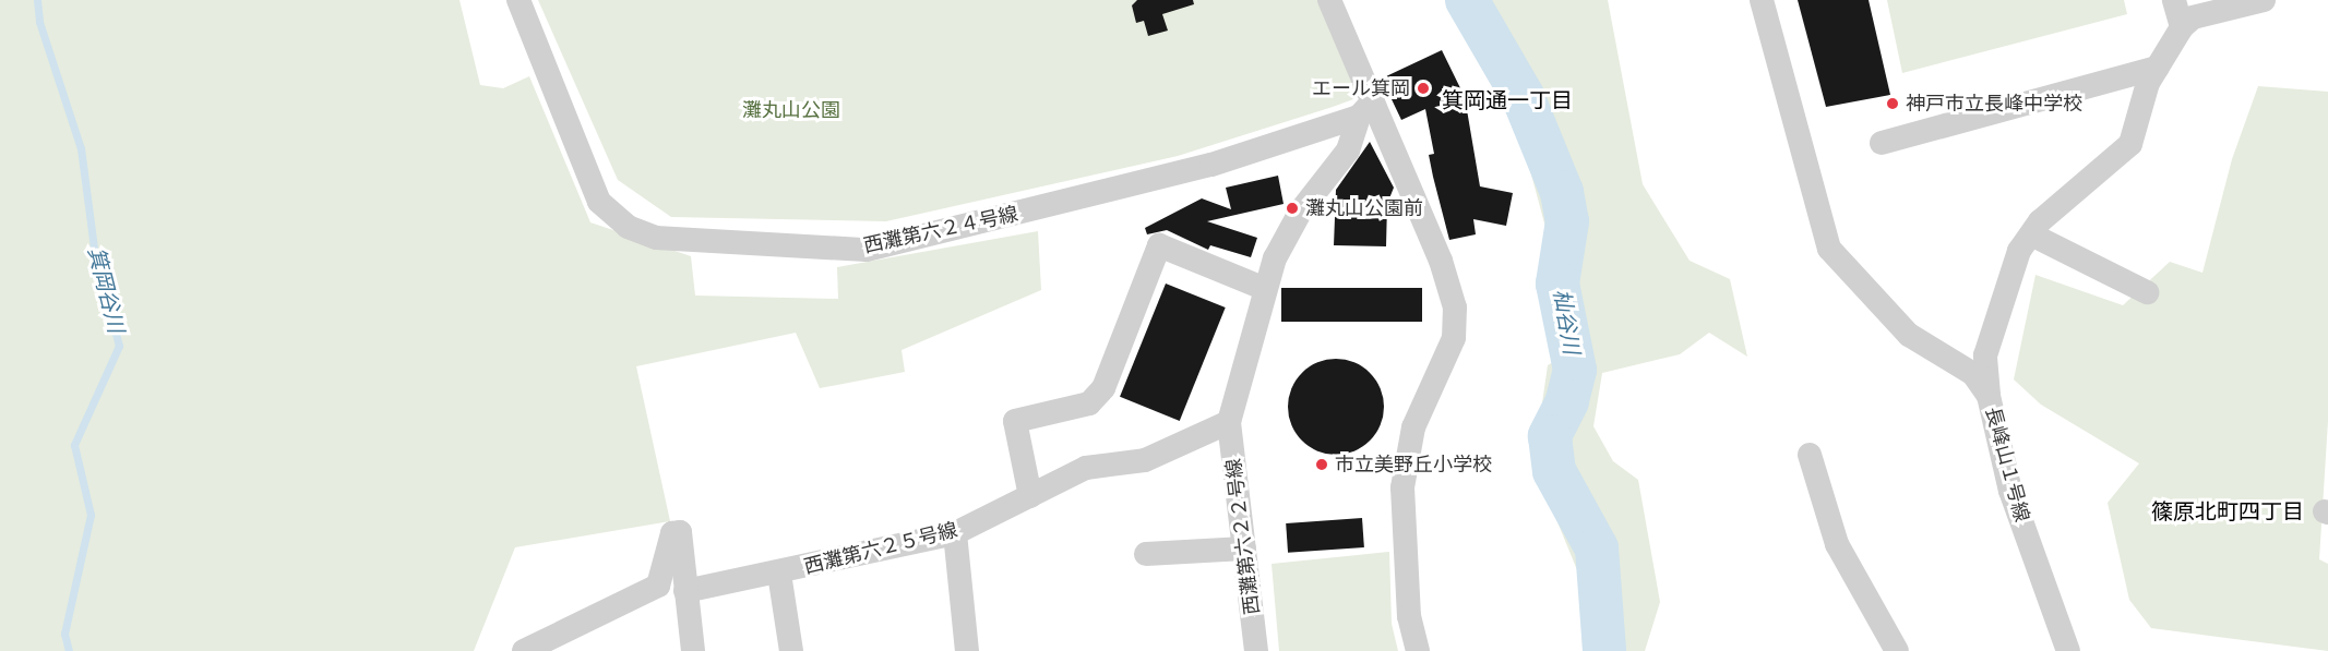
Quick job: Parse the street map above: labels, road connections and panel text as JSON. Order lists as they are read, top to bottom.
{
  "streets": {
    "street": [
      "西灘第六２４号線",
      "長峰山１号線",
      "西灘第六２２号線",
      "西灘第六２５号線"
    ]
  },
  "crossings": [
    ["西灘第六２２号線", "西灘第六２５号線"]
  ],
  "districts": ["箕岡通一丁目", "篠原北町四丁目"],
  "water": ["箕岡谷川", "杣谷川"],
  "parks": ["灘丸山公園"],
  "places": [
    "エール箕岡",
    "神戸市立長峰中学校",
    "灘丸山公園前",
    "市立美野丘小学校"
  ]
}
